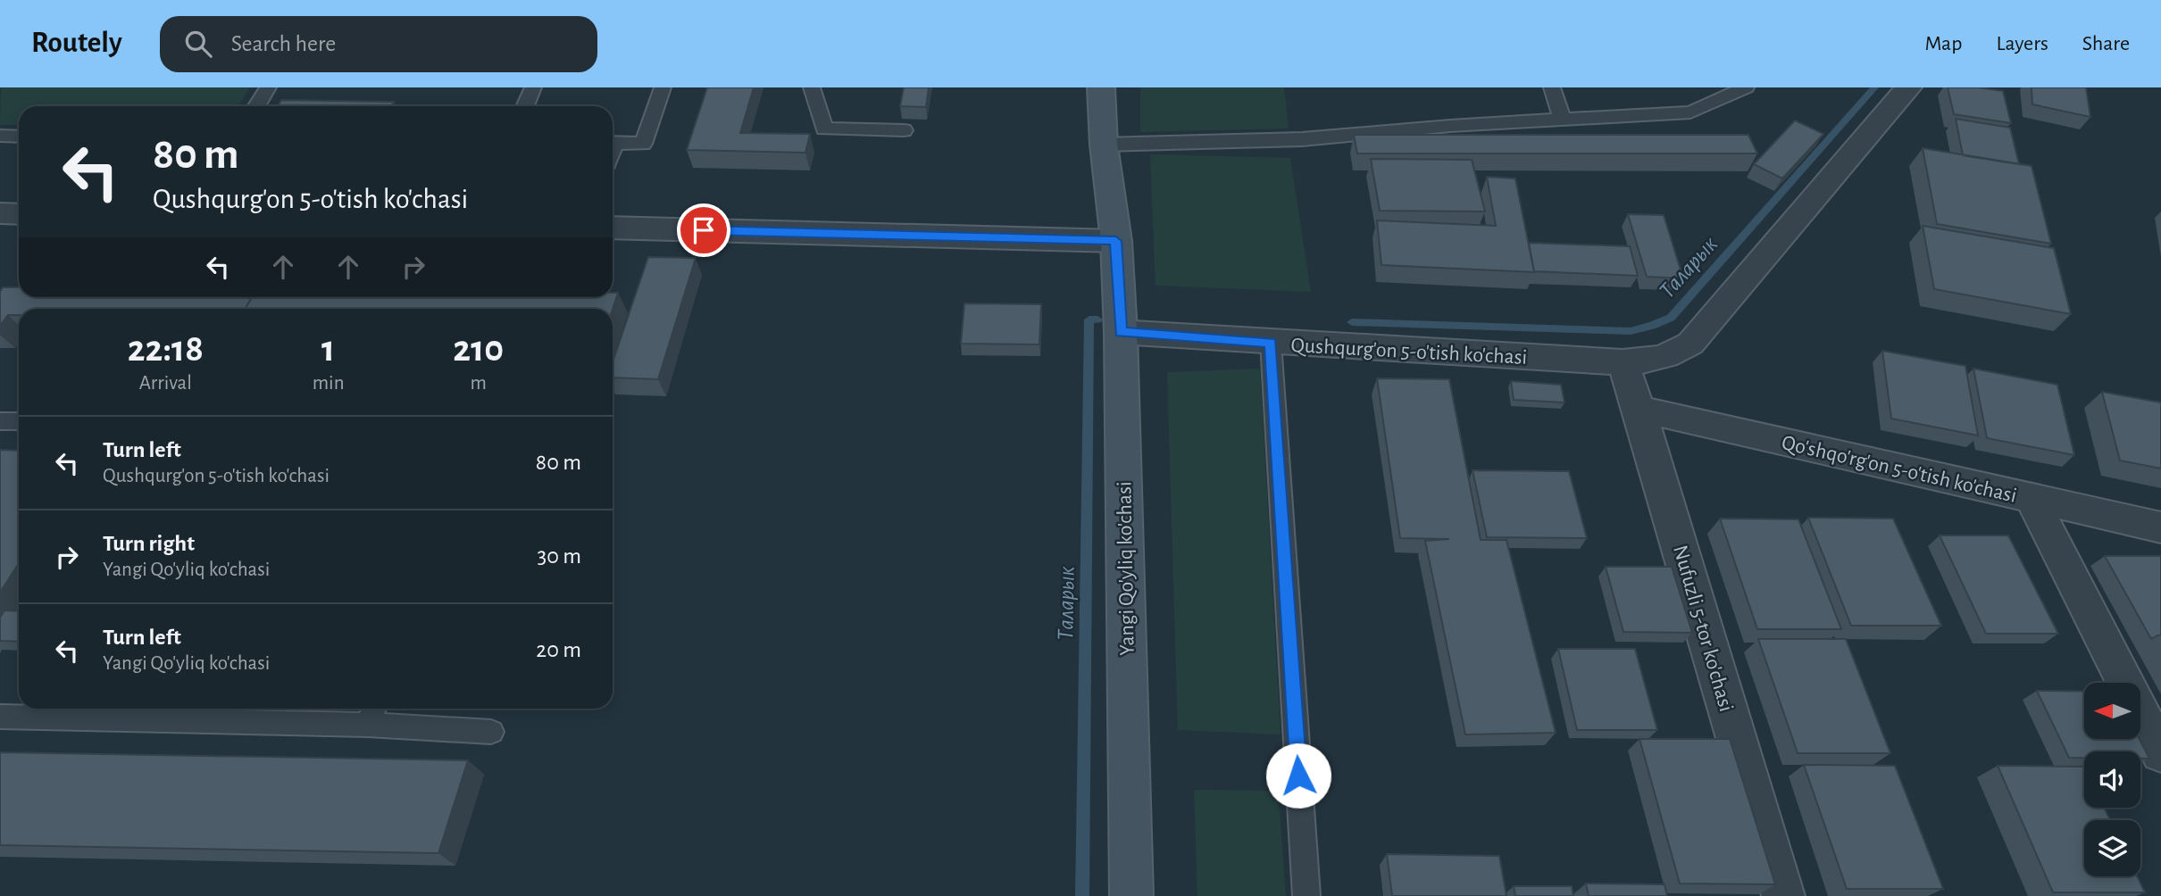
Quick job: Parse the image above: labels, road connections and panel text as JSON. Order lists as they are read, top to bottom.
{
  "streets": {
    "street": [
      "Qushqurg'on 5-o'tish ko'chasi",
      "Qo'shqo'rg'on 5-o'tish ko'chasi",
      "Yangi Qo'yliq ko'chasi",
      "Nufuzli 5-tor ko'chasi"
    ]
  },
  "crossings": [
    ["Qushqurg'on 5-o'tish ko'chasi", "Yangi Qo'yliq ko'chasi"],
    ["Qushqurg'on 5-o'tish ko'chasi", "Nufuzli 5-tor ko'chasi"],
    ["Qo'shqo'rg'on 5-o'tish ko'chasi", "Nufuzli 5-tor ko'chasi"]
  ],
  "water": ["Таларык"],
  "north": "left",
  "page": {
    "header": "Routely",
    "search": "Search here",
    "nav": ["Map", "Layers", "Share"],
    "turn": ["80 m", "Qushqurg'on 5-o'tish ko'chasi"],
    "eta": [
      "22:18",
      "Arrival",
      "1",
      "min",
      "210",
      "m"
    ],
    "list": [
      {
        "name": "Turn left",
        "note": "Qushqurg'on 5-o'tish ko'chasi",
        "value": "80 m"
      },
      {
        "name": "Turn right",
        "note": "Yangi Qo'yliq ko'chasi",
        "value": "30 m"
      },
      {
        "name": "Turn left",
        "note": "Yangi Qo'yliq ko'chasi",
        "value": "20 m"
      }
    ]
  }
}
